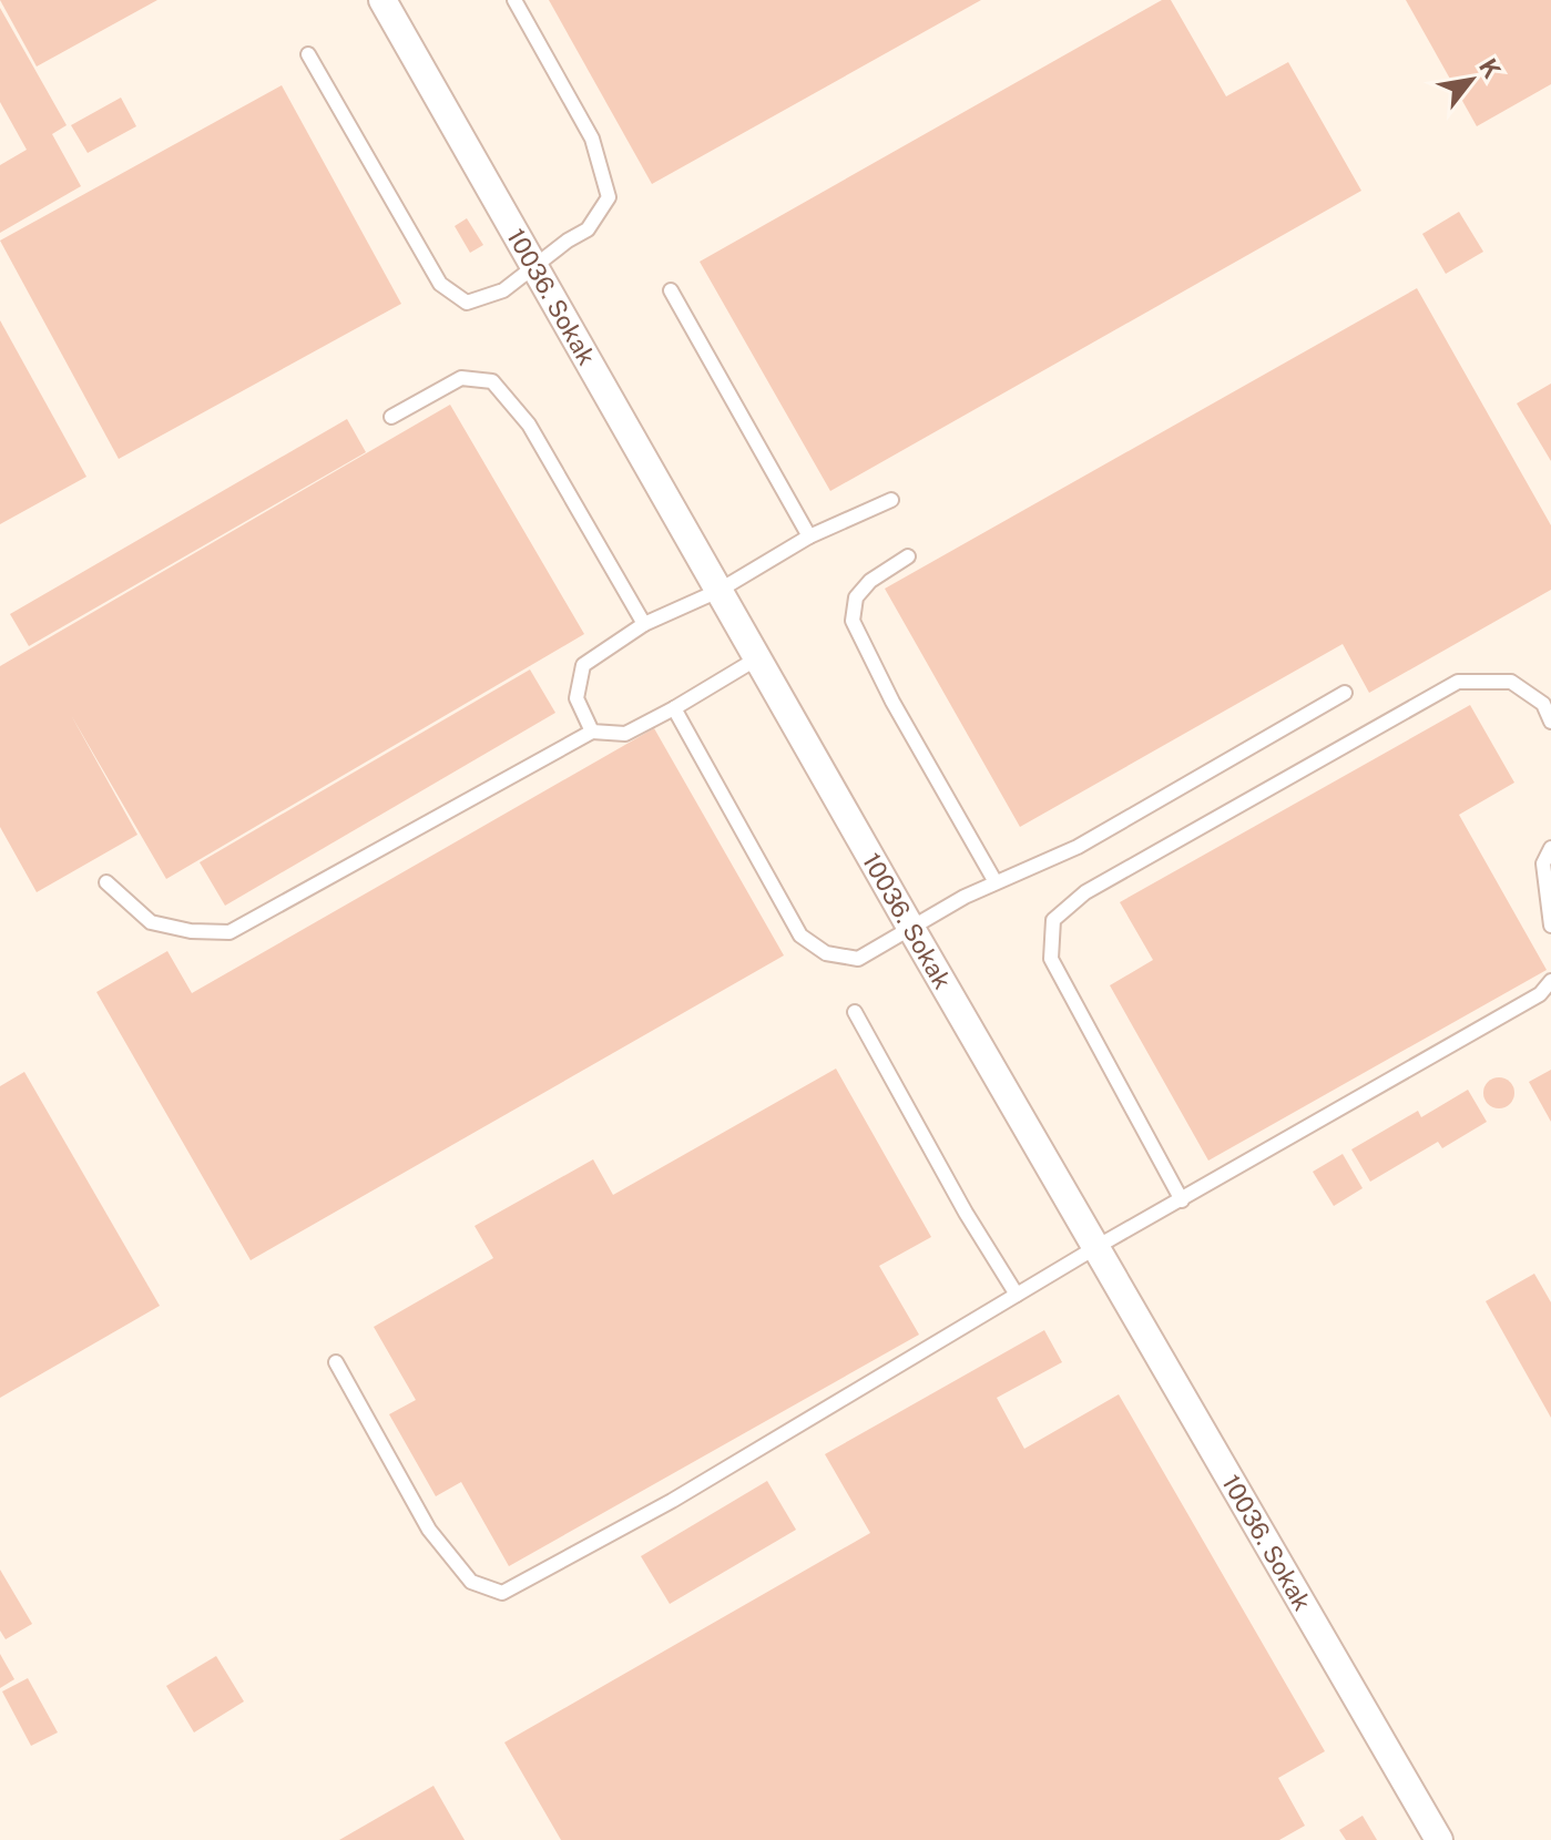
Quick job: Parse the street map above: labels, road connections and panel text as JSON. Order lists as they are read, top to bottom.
{
  "streets": {
    "street": ["10036. Sokak"]
  },
  "north": "top right"
}
